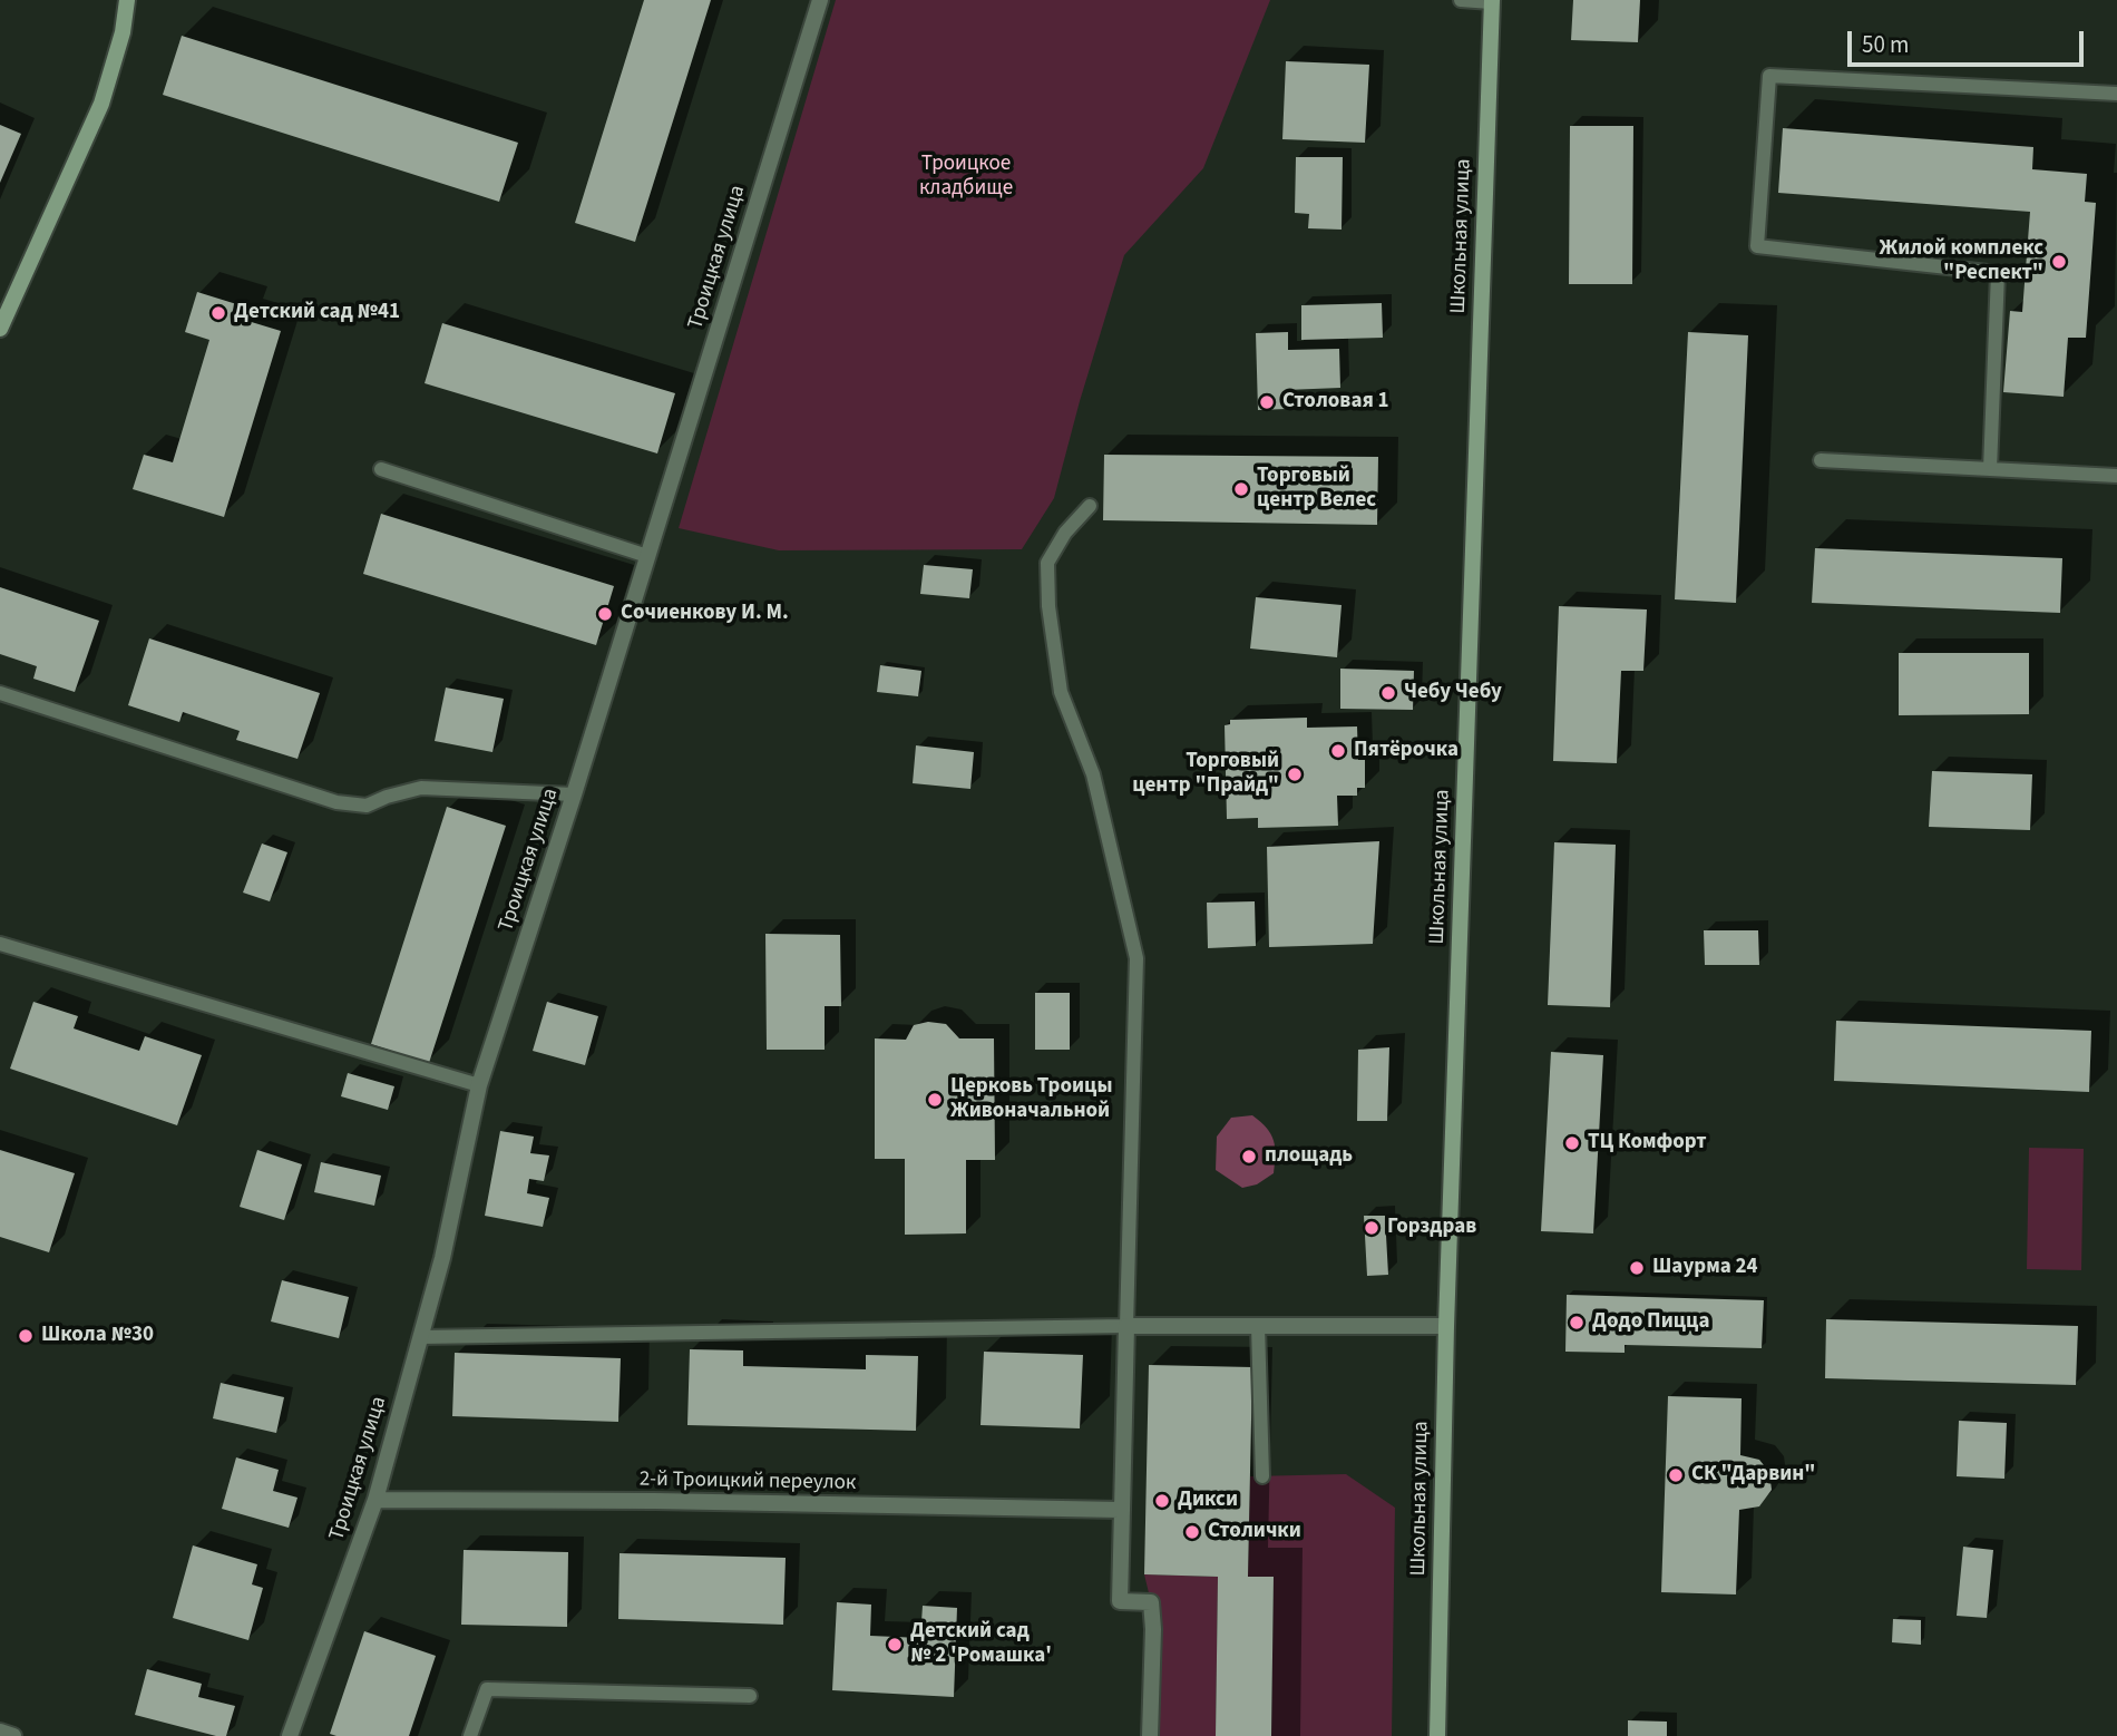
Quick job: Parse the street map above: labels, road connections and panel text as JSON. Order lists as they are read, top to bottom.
{
  "streets": {
    "main road": ["Школьная улица"],
    "street": ["Троицкая улица", "2-й Троицкий переулок"]
  },
  "crossings": [
    ["Троицкая улица", "2-й Троицкий переулок"]
  ],
  "parks": ["Троицкое кладбище"],
  "places": [
    "Жилой комплекс \"Респект\"",
    "Детский сад №41",
    "Столовая 1",
    "Торговый центр Велес",
    "Сочиенкову И. М.",
    "Чебу Чебу",
    "Пятёрочка",
    "Торговый центр \"Прайд\"",
    "Церковь Троицы Живоначальной",
    "ТЦ Комфорт",
    "площадь",
    "Горздрав",
    "Шаурма 24",
    "Додо Пицца",
    "Школа №30",
    "СК \"Дарвин\"",
    "Дикси",
    "Столички",
    "Детский сад № 2 'Ромашка'"
  ],
  "scale_bar": "50 m"
}
